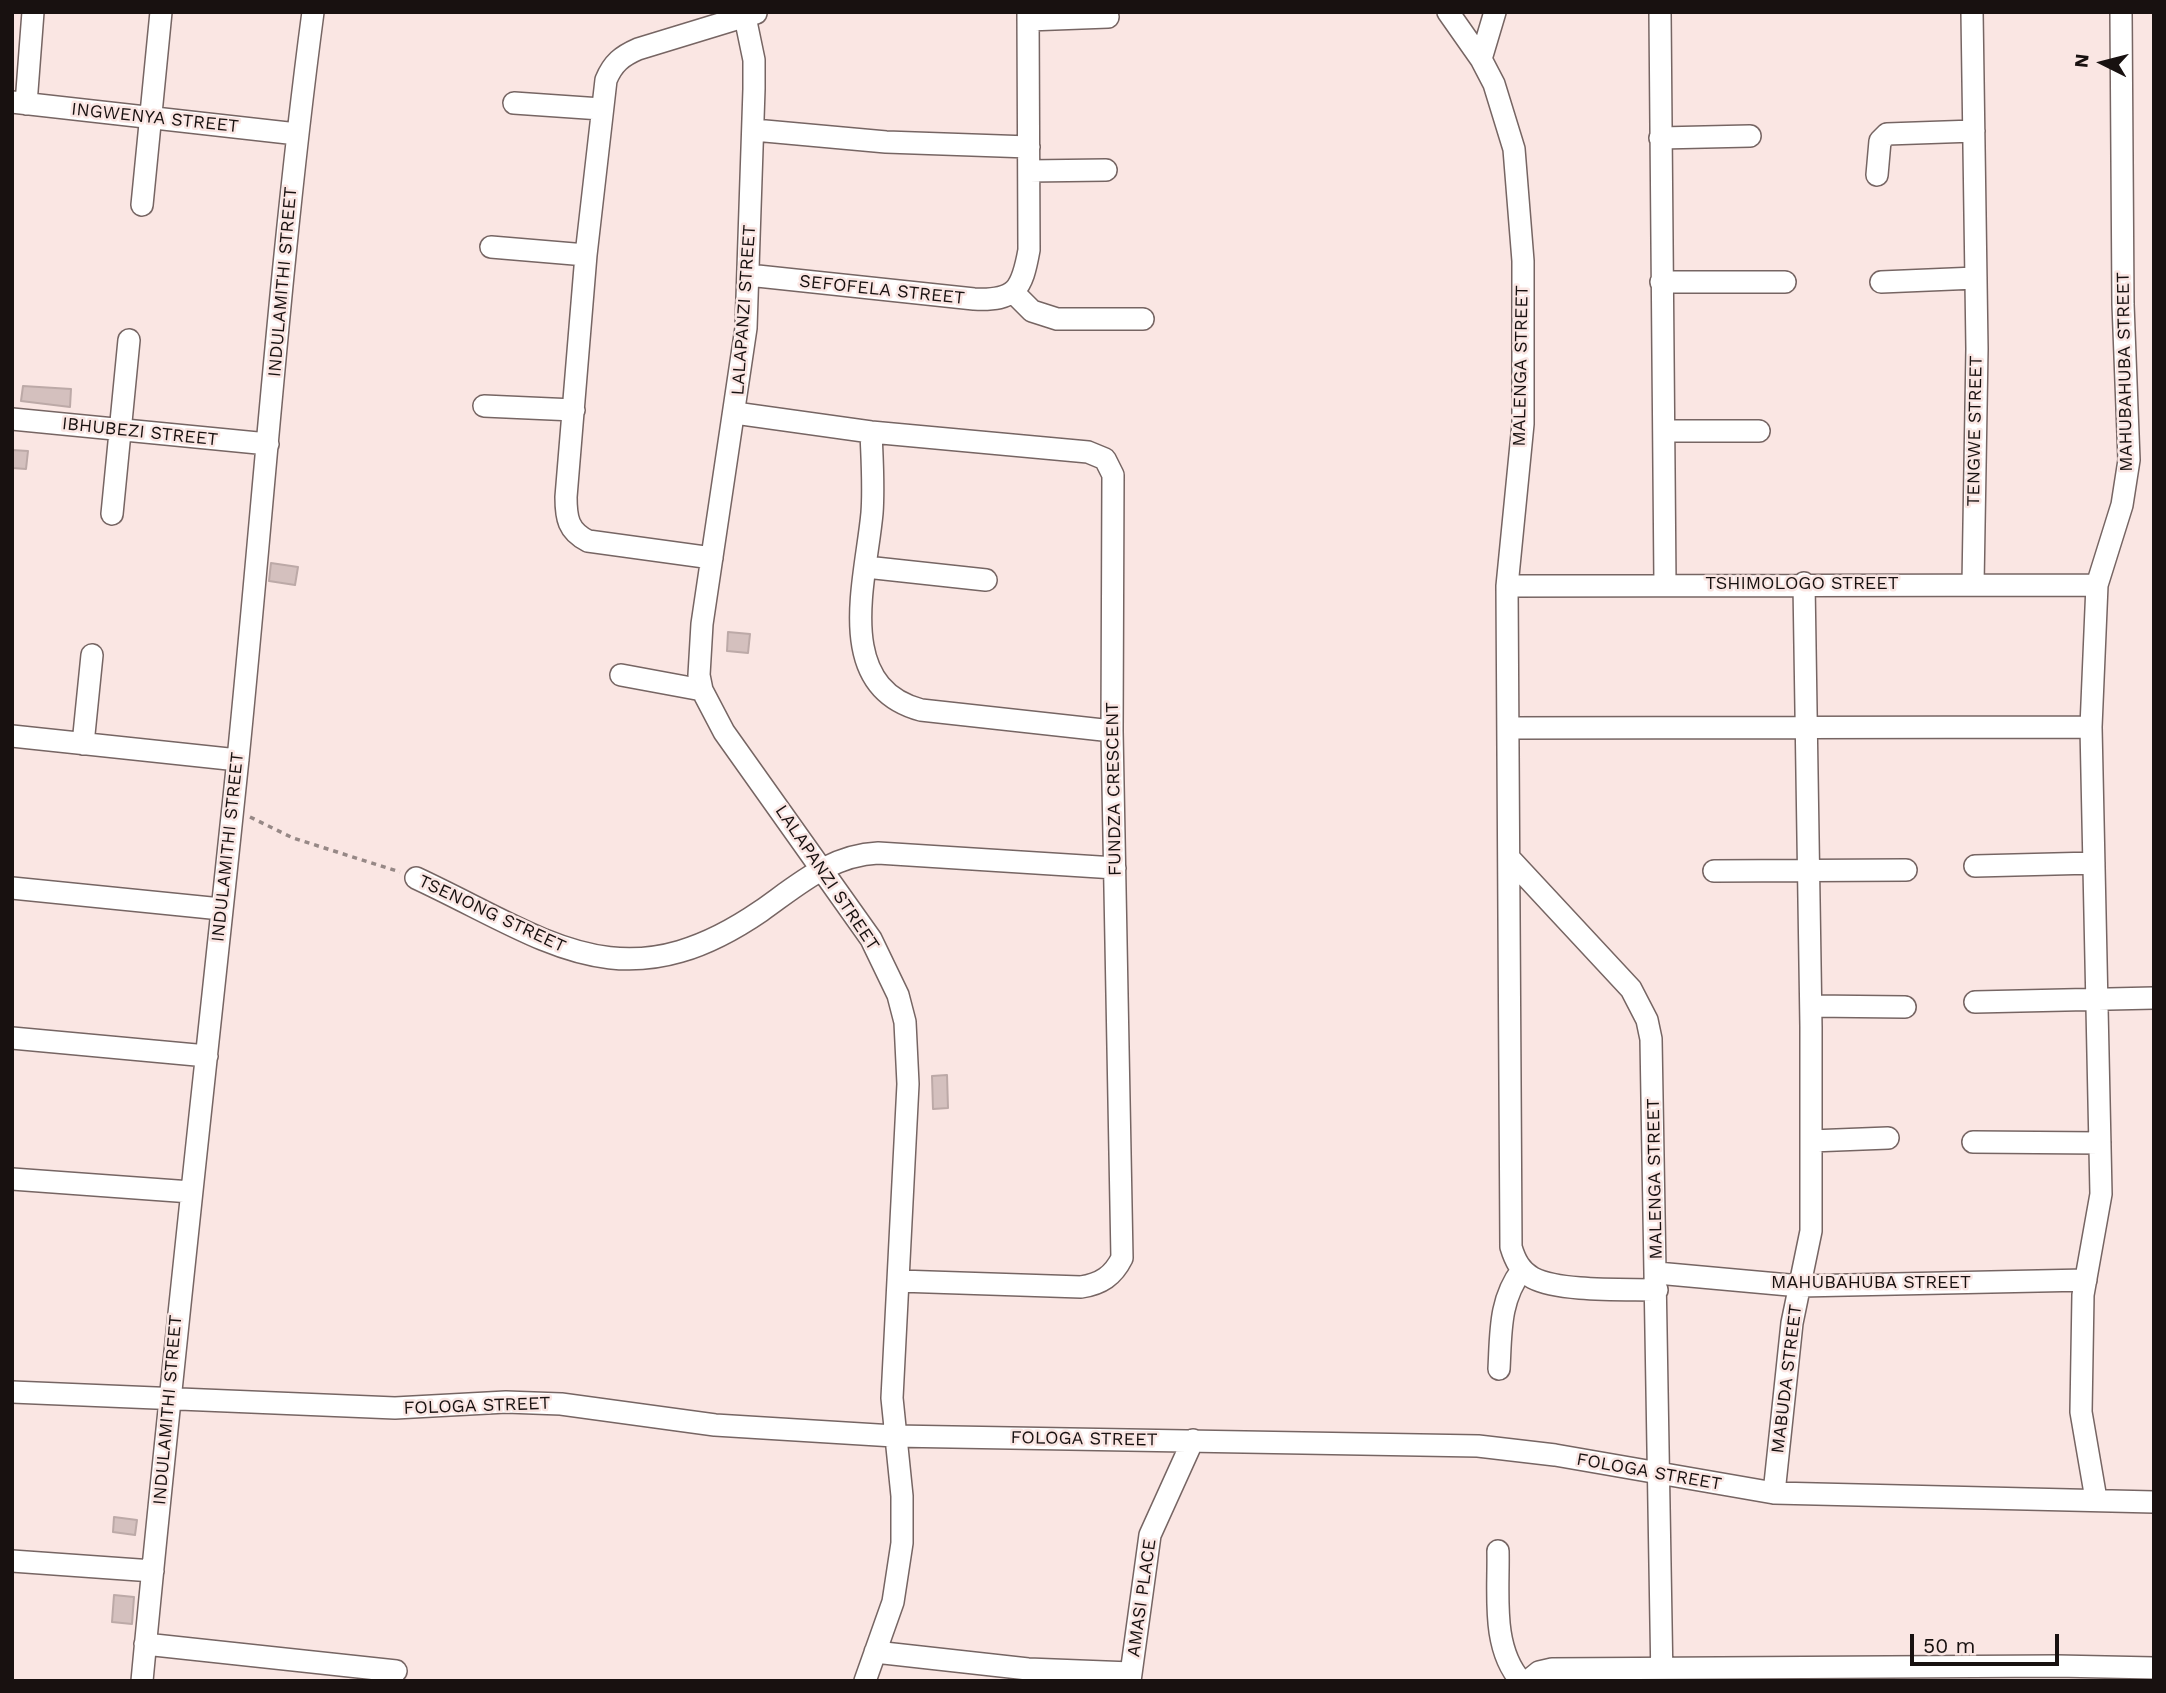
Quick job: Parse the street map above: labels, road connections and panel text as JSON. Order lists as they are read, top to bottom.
{
  "streets": {
    "street": [
      "INGWENYA STREET",
      "INDULAMITHI STREET",
      "SEFOFELA STREET",
      "LALAPANZI STREET",
      "MALENGA STREET",
      "MAHUBAHUBA STREET",
      "TENGWE STREET",
      "IBHUBEZI STREET",
      "TSHIMOLOGO STREET",
      "FUNDZA CRESCENT",
      "TSENONG STREET",
      "MABUDA STREET",
      "FOLOGA STREET",
      "AMASI PLACE"
    ]
  },
  "crossings": [
    ["INGWENYA STREET", "INDULAMITHI STREET"],
    ["INDULAMITHI STREET", "IBHUBEZI STREET"],
    ["INDULAMITHI STREET", "TSENONG STREET"],
    ["INDULAMITHI STREET", "FOLOGA STREET"],
    ["SEFOFELA STREET", "LALAPANZI STREET"],
    ["LALAPANZI STREET", "FUNDZA CRESCENT"],
    ["LALAPANZI STREET", "TSENONG STREET"],
    ["LALAPANZI STREET", "FOLOGA STREET"],
    ["MALENGA STREET", "MAHUBAHUBA STREET"],
    ["MALENGA STREET", "TSHIMOLOGO STREET"],
    ["MALENGA STREET", "FOLOGA STREET"],
    ["MAHUBAHUBA STREET", "TSHIMOLOGO STREET"],
    ["MAHUBAHUBA STREET", "MABUDA STREET"],
    ["MAHUBAHUBA STREET", "FOLOGA STREET"],
    ["TENGWE STREET", "TSHIMOLOGO STREET"],
    ["TSHIMOLOGO STREET", "MABUDA STREET"],
    ["FUNDZA CRESCENT", "TSENONG STREET"],
    ["MABUDA STREET", "FOLOGA STREET"],
    ["FOLOGA STREET", "AMASI PLACE"]
  ],
  "scale_bar": "50 m",
  "north": "left"
}
